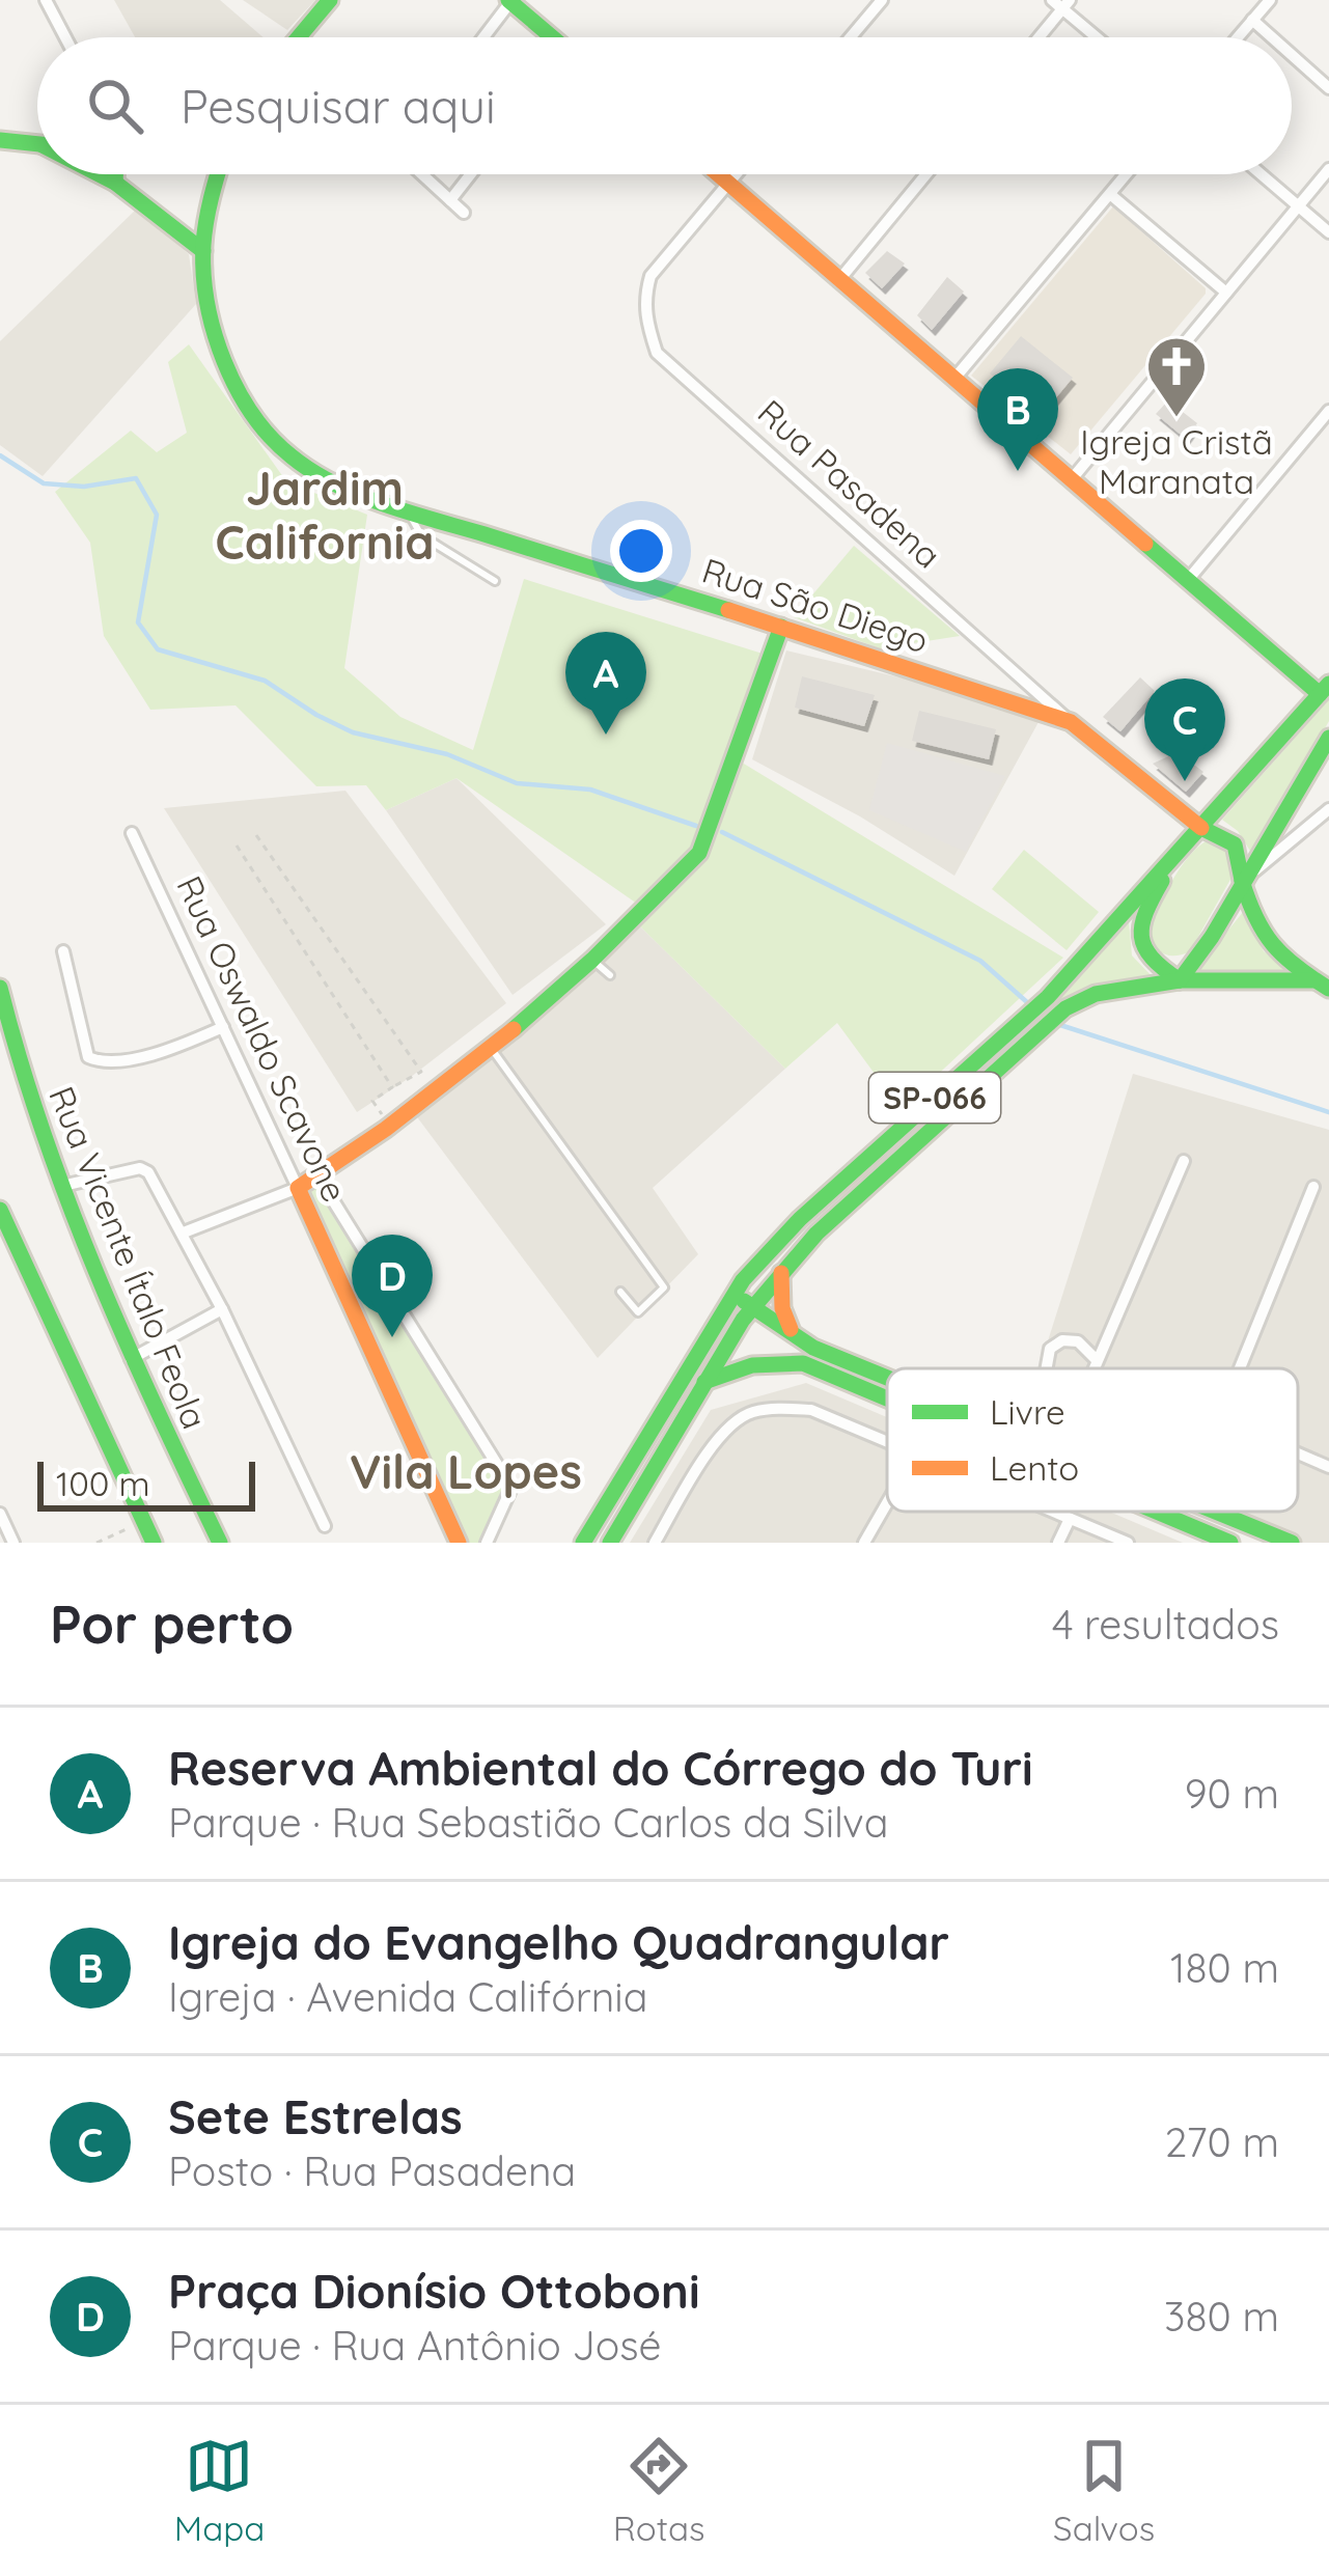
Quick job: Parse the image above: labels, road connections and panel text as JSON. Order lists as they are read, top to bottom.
{
  "streets": {
    "main road": [
      "Rua Pasadena",
      "Rua São Diego",
      "Rua Oswaldo Scavone",
      "SP-066",
      "Rua Vicente Ítalo Feola"
    ]
  },
  "crossings": [
    ["Rua Pasadena", "Rua São Diego"],
    ["Rua Pasadena", "SP-066"]
  ],
  "districts": ["Jardim California", "Vila Lopes"],
  "places": {
    "church": ["Igreja Cristã Maranata"]
  },
  "legend": ["Livre", "Lento"],
  "scale_bar": "100 m",
  "page": {
    "search": "Pesquisar aqui",
    "pins": [
      "B",
      "A",
      "C",
      "D"
    ],
    "scale": "100 m",
    "heading": ["Por perto", "4 resultados"],
    "list": [
      {
        "mark": "A",
        "name": "Reserva Ambiental do Córrego do Turi",
        "note": "Parque · Rua Sebastião Carlos da Silva",
        "value": "90 m"
      },
      {
        "mark": "B",
        "name": "Igreja do Evangelho Quadrangular",
        "note": "Igreja · Avenida Califórnia",
        "value": "180 m"
      },
      {
        "mark": "C",
        "name": "Sete Estrelas",
        "note": "Posto · Rua Pasadena",
        "value": "270 m"
      },
      {
        "mark": "D",
        "name": "Praça Dionísio Ottoboni",
        "note": "Parque · Rua Antônio José",
        "value": "380 m"
      }
    ],
    "nav": ["Mapa", "Rotas", "Salvos"]
  }
}
